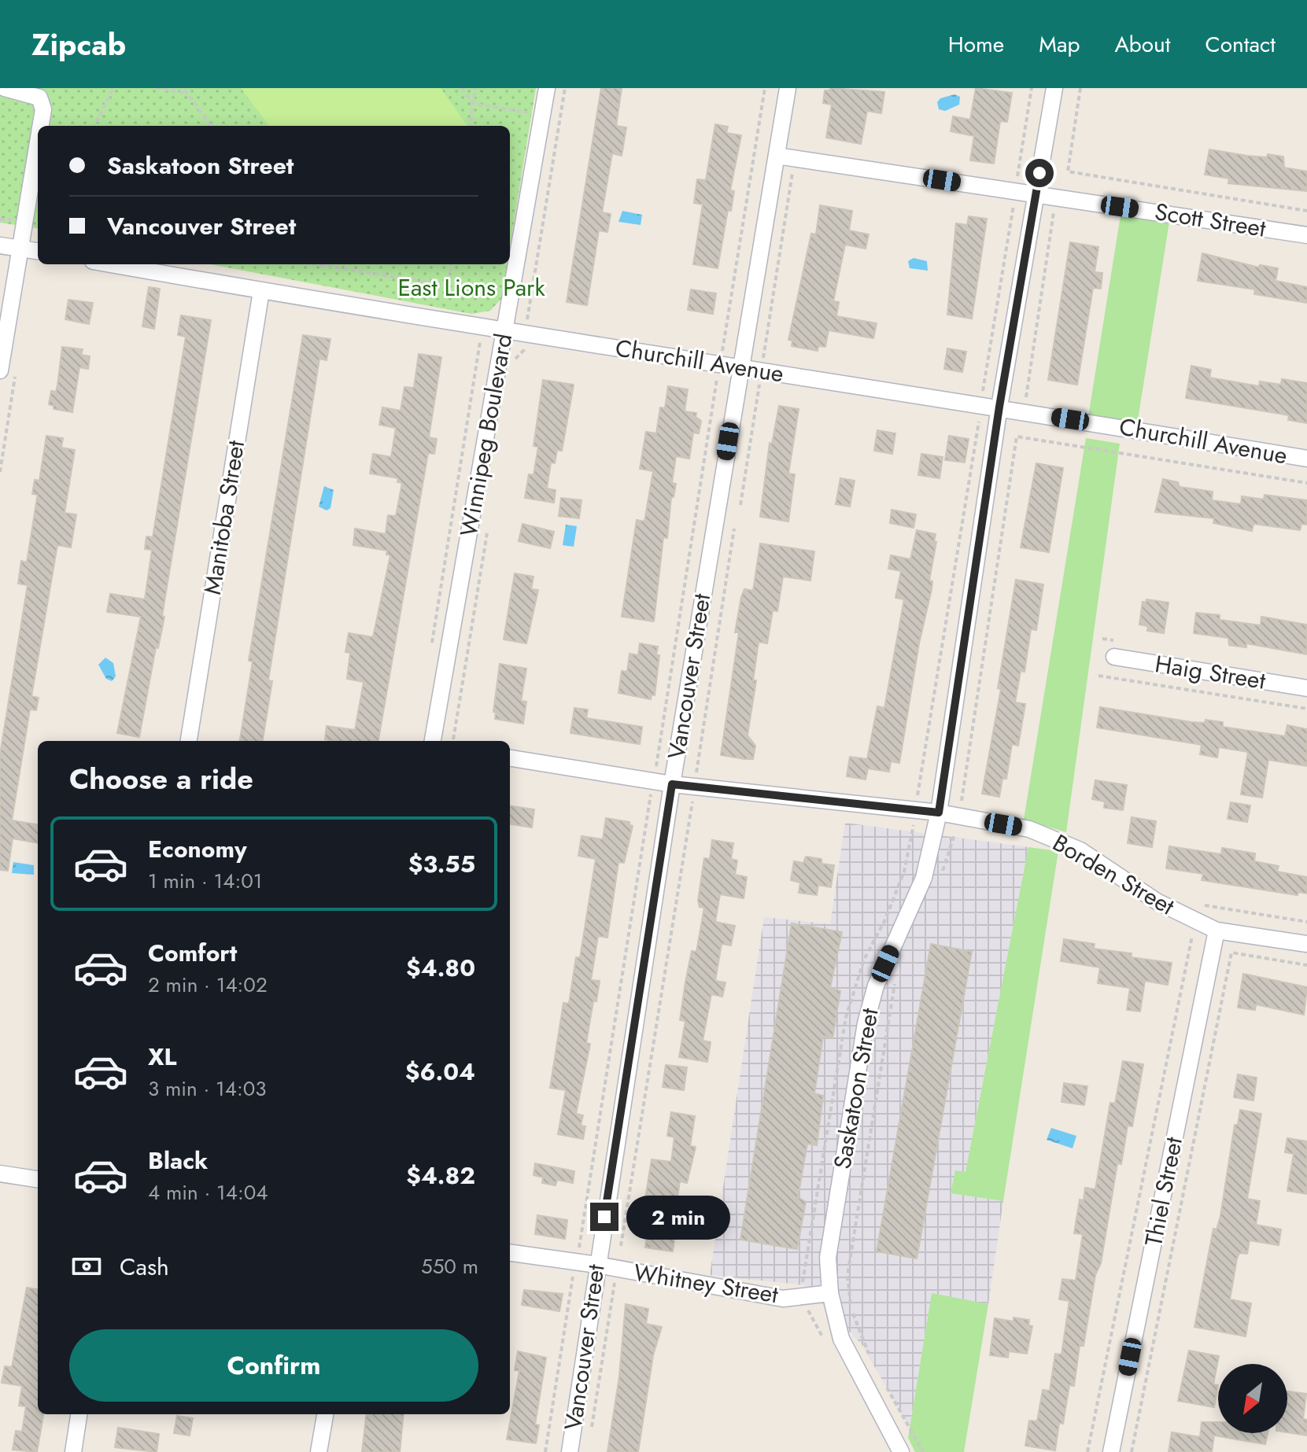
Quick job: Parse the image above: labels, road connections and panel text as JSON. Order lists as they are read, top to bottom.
{
  "streets": {
    "street": [
      "Scott Street",
      "Churchill Avenue",
      "Winnipeg Boulevard",
      "Manitoba Street",
      "Haig Street",
      "Vancouver Street",
      "Borden Street",
      "Saskatoon Street",
      "Thiel Street",
      "Whitney Street"
    ]
  },
  "crossings": [
    ["Scott Street", "Vancouver Street"],
    ["Scott Street", "Saskatoon Street"],
    ["Churchill Avenue", "Winnipeg Boulevard"],
    ["Churchill Avenue", "Manitoba Street"],
    ["Churchill Avenue", "Vancouver Street"],
    ["Churchill Avenue", "Saskatoon Street"],
    ["Vancouver Street", "Borden Street"],
    ["Vancouver Street", "Whitney Street"],
    ["Borden Street", "Saskatoon Street"],
    ["Borden Street", "Thiel Street"],
    ["Saskatoon Street", "Whitney Street"]
  ],
  "parks": ["East Lions Park"],
  "north": "bottom left",
  "page": {
    "header": "Zipcab",
    "nav": [
      "Home",
      "Map",
      "About",
      "Contact"
    ],
    "banner": ["Saskatoon Street", "Vancouver Street"],
    "heading": "Choose a ride",
    "list": [
      {
        "name": "Economy",
        "note": "1 min · 14:01",
        "value": "$3.55"
      },
      {
        "name": "Comfort",
        "note": "2 min · 14:02",
        "value": "$4.80"
      },
      {
        "name": "XL",
        "note": "3 min · 14:03",
        "value": "$6.04"
      },
      {
        "name": "Black",
        "note": "4 min · 14:04",
        "value": "$4.82"
      }
    ],
    "bubble": "2 min",
    "pay": ["Cash", "550 m"],
    "buttons": "Confirm"
  }
}
